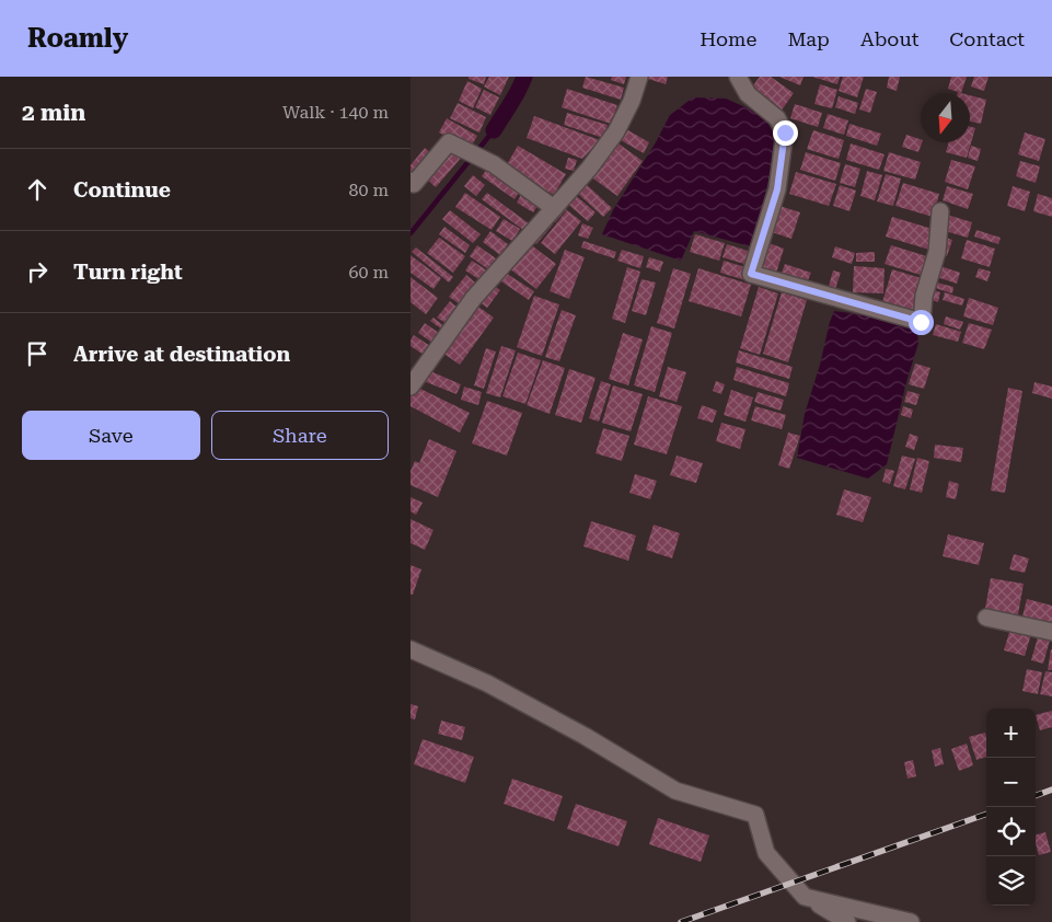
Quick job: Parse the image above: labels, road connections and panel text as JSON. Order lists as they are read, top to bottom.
{
  "north": "bottom",
  "page": {
    "header": "Roamly",
    "nav": [
      "Home",
      "Map",
      "About",
      "Contact"
    ],
    "heading": ["2 min", "Walk · 140 m"],
    "list": [
      ["Continue", "80 m"],
      ["Turn right", "60 m"],
      "Arrive at destination"
    ],
    "buttons": ["Save", "Share"],
    "map_buttons": ["+", "−"]
  }
}
